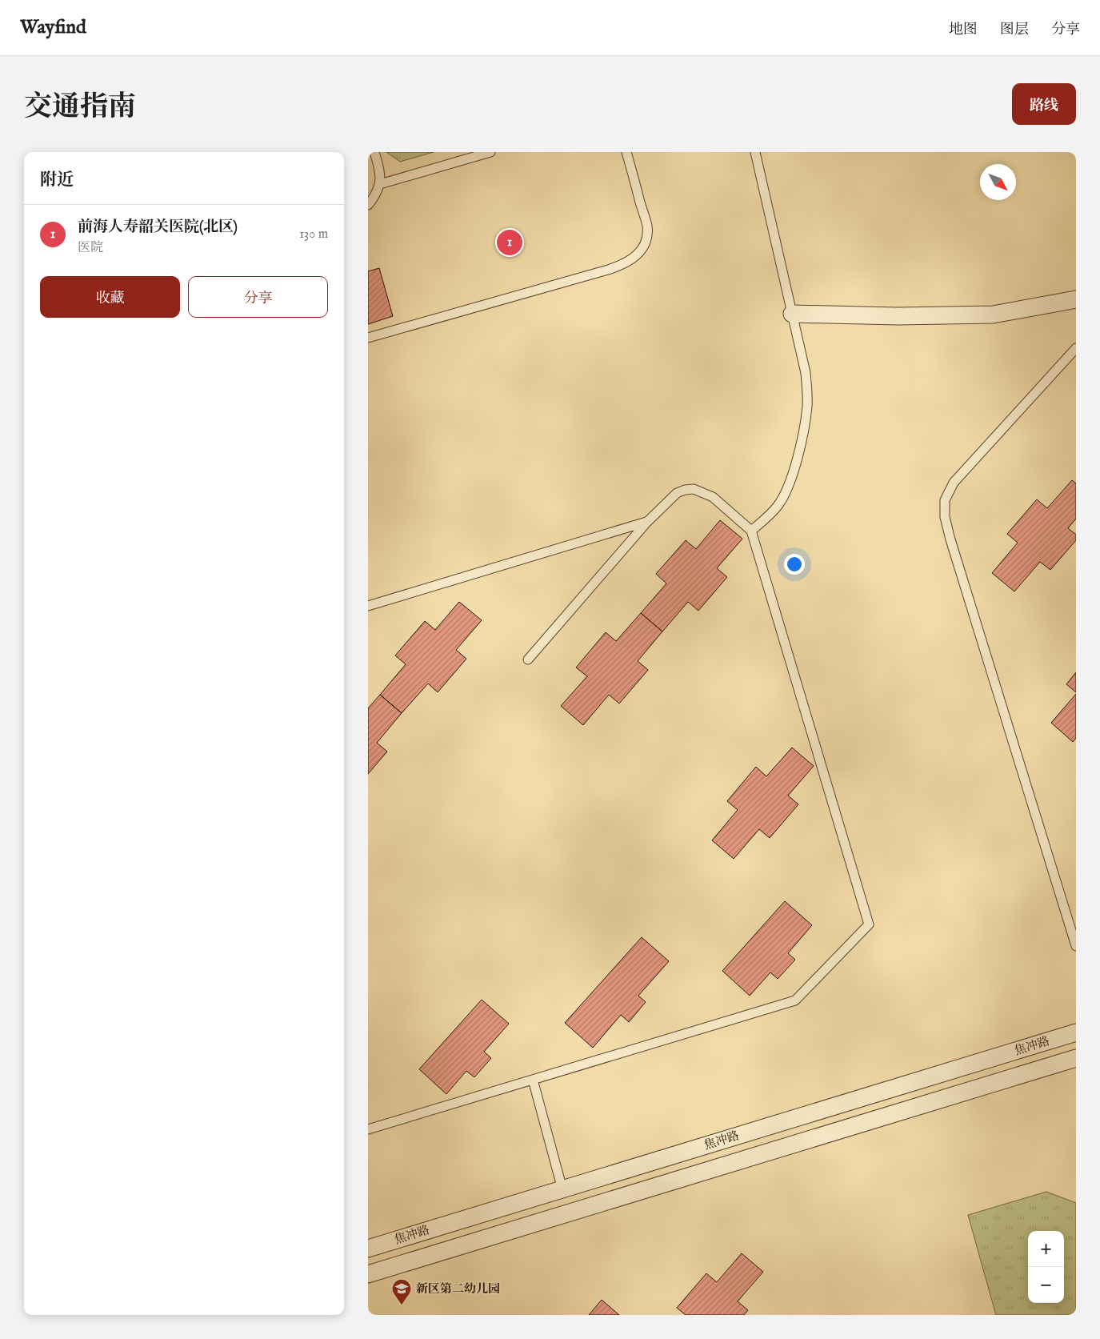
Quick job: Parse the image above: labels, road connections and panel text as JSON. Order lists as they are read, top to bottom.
{
  "streets": {
    "street": ["焦冲路"]
  },
  "places": {
    "school or university": ["新区第二幼儿园"]
  },
  "north": "bottom right",
  "page": {
    "header": "Wayfind",
    "nav": ["地图", "图层", "分享"],
    "title": "交通指南",
    "buttons": [
      "路线",
      ["收藏", "分享"]
    ],
    "heading": "附近",
    "list": [
      {
        "mark": "1",
        "name": "前海人寿韶关医院(北区)",
        "note": "医院",
        "value": "130 m"
      }
    ],
    "pins": "1",
    "map_buttons": ["+", "−"]
  }
}
